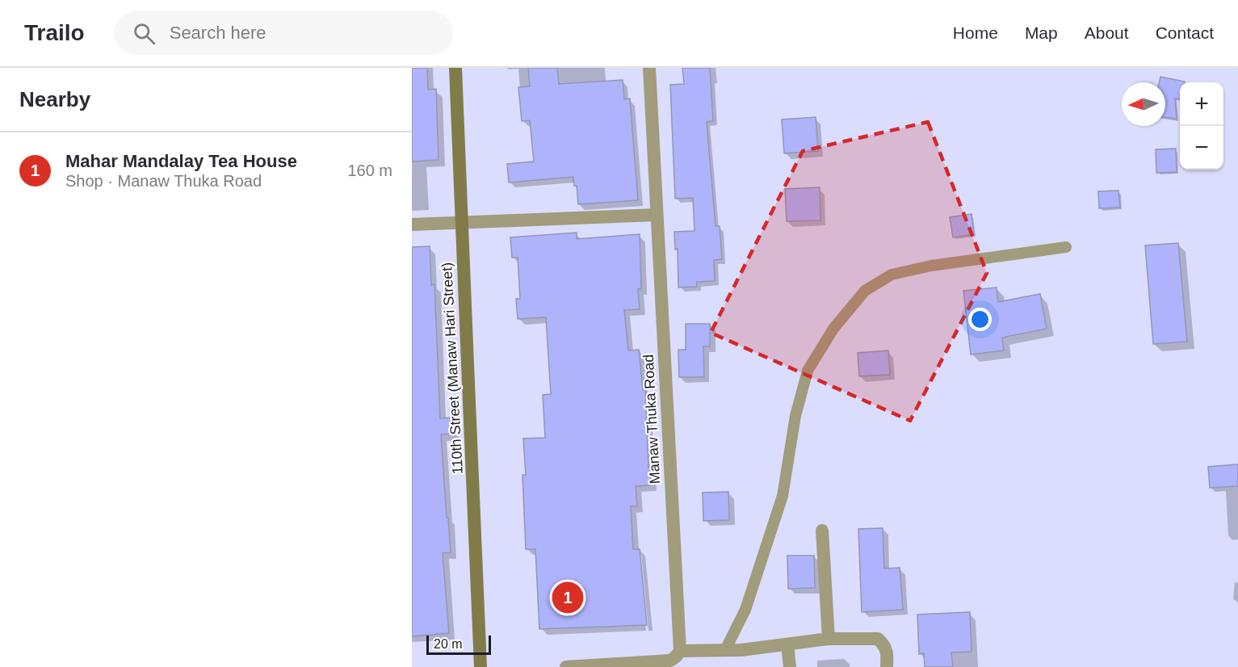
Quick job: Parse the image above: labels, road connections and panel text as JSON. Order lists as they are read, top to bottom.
{
  "streets": {
    "main road": ["110th Street (Manaw Hari Street)"],
    "street": ["Manaw Thuka Road"]
  },
  "scale_bar": "20 m",
  "north": "left",
  "page": {
    "header": "Trailo",
    "search": "Search here",
    "nav": [
      "Home",
      "Map",
      "About",
      "Contact"
    ],
    "heading": "Nearby",
    "map_buttons": ["+", "−"],
    "list": [
      {
        "mark": "1",
        "name": "Mahar Mandalay Tea House",
        "note": "Shop · Manaw Thuka Road",
        "value": "160 m"
      }
    ],
    "pins": "1",
    "scale": "20 m"
  }
}
